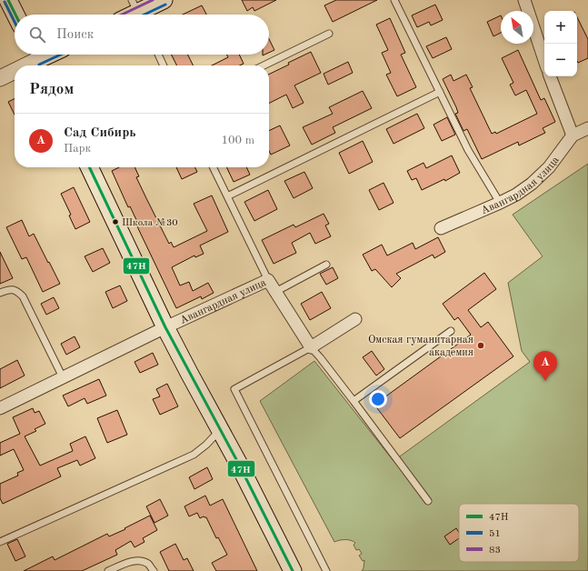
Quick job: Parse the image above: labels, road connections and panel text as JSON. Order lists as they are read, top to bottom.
{
  "streets": {
    "street": ["Авангардная улица"]
  },
  "places": ["Школа №30", "Омская гуманитарная академия"],
  "lines": ["transit line 47Н", "transit line 83", "transit line 51"],
  "legend": ["47Н", "51", "83"],
  "north": "top left",
  "page": {
    "map_buttons": ["+", "−"],
    "search": "Поиск",
    "heading": "Рядом",
    "list": [
      {
        "mark": "A",
        "name": "Сад Сибирь",
        "note": "Парк",
        "value": "100 m"
      }
    ],
    "pins": "A"
  }
}
